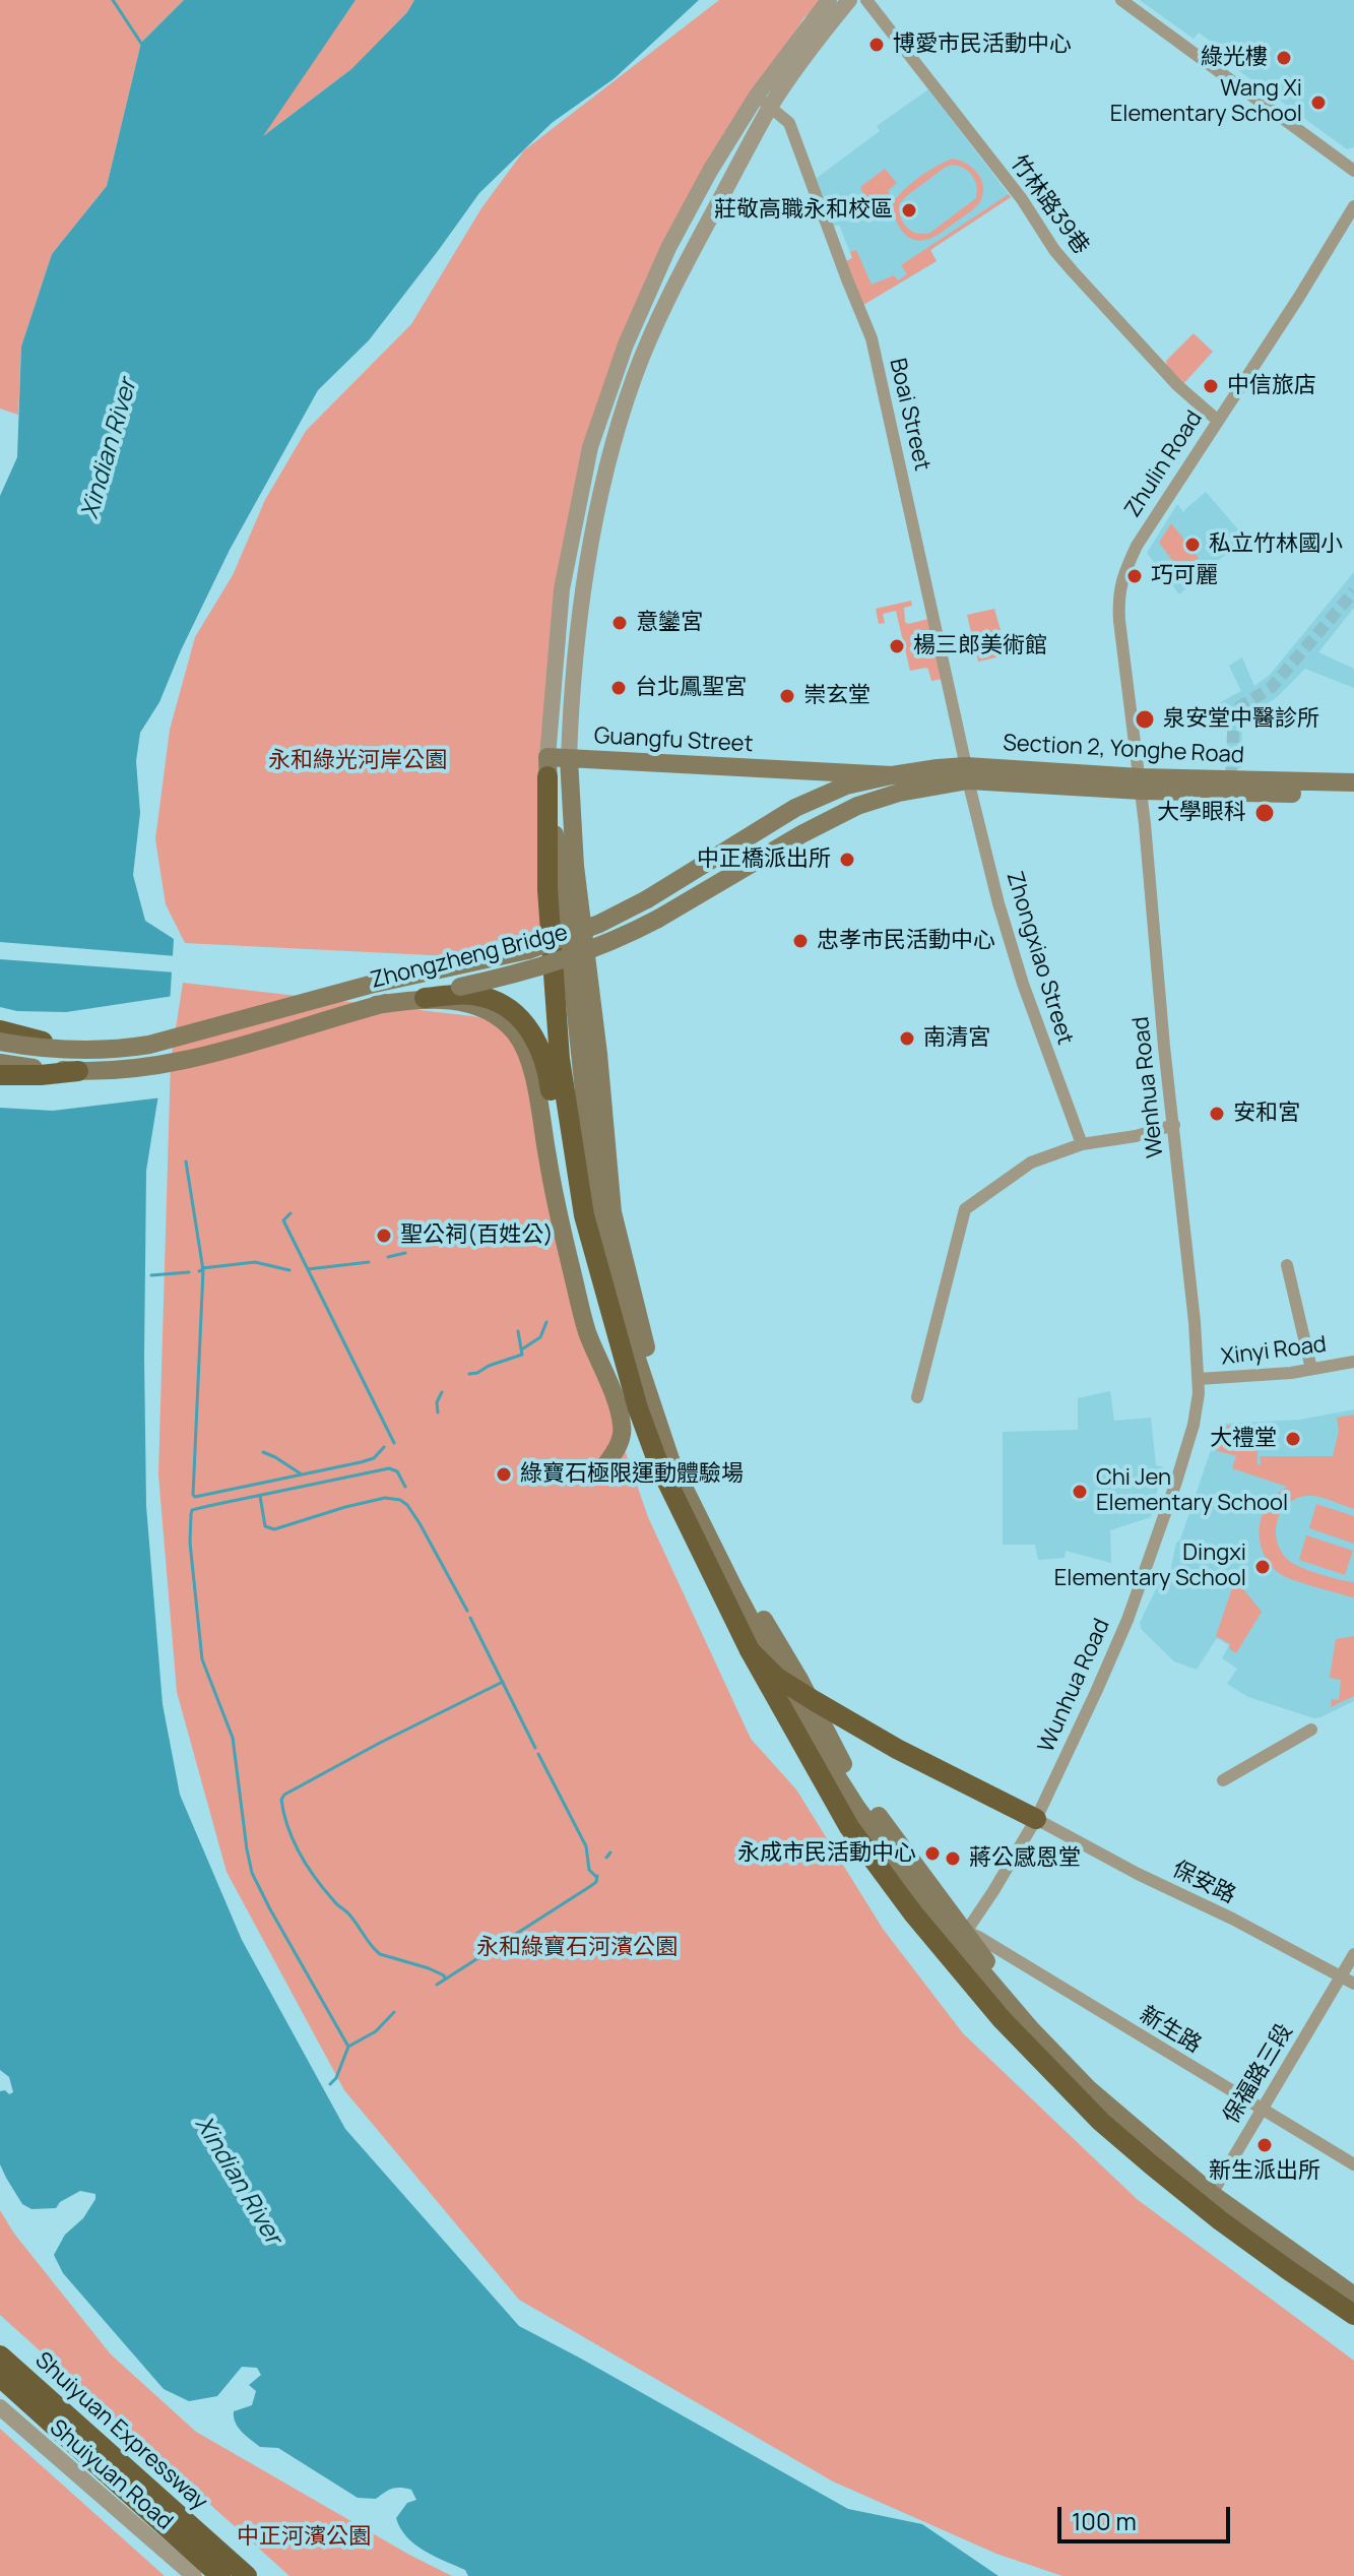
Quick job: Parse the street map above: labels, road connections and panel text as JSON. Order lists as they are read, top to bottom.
{
  "streets": {
    "highway": ["Shuiyuan Expressway"],
    "main road": ["Guangfu Street", "Section 2, Yonghe Road", "Zhongzheng Bridge"],
    "street": [
      "竹林路39巷",
      "Boai Street",
      "Zhulin Road",
      "Zhongxiao Street",
      "Wenhua Road",
      "Xinyi Road",
      "Wunhua Road",
      "保安路",
      "新生路",
      "保福路三段",
      "Shuiyuan Road"
    ]
  },
  "crossings": [
    ["竹林路39巷", "Zhulin Road"],
    ["Boai Street", "Section 2, Yonghe Road"],
    ["Boai Street", "Zhongzheng Bridge"],
    ["Boai Street", "Zhongxiao Street"],
    ["Zhulin Road", "Section 2, Yonghe Road"],
    ["Zhulin Road", "Wenhua Road"],
    ["Guangfu Street", "Section 2, Yonghe Road"],
    ["Guangfu Street", "Zhongzheng Bridge"],
    ["Section 2, Yonghe Road", "Zhongzheng Bridge"],
    ["Section 2, Yonghe Road", "Zhongxiao Street"],
    ["Section 2, Yonghe Road", "Wenhua Road"],
    ["Zhongzheng Bridge", "Zhongxiao Street"],
    ["Wenhua Road", "Xinyi Road"],
    ["Wenhua Road", "Wunhua Road"],
    ["Xinyi Road", "Wunhua Road"],
    ["Wunhua Road", "保安路"],
    ["Wunhua Road", "新生路"],
    ["保安路", "保福路三段"],
    ["新生路", "保福路三段"]
  ],
  "water": ["Xindian River"],
  "parks": ["永和綠光河岸公園", "永和綠寶石河濱公園", "中正河濱公園"],
  "places": [
    "博愛市民活動中心",
    "綠光樓",
    "Wang Xi Elementary School",
    "莊敬高職永和校區",
    "中信旅店",
    "私立竹林國小",
    "巧可麗",
    "意鑾宮",
    "楊三郎美術館",
    "台北鳳聖宮",
    "崇玄堂",
    "泉安堂中醫診所",
    "大學眼科",
    "中正橋派出所",
    "忠孝市民活動中心",
    "南清宮",
    "安和宮",
    "聖公祠(百姓公)",
    "大禮堂",
    "綠寶石極限運動體驗場",
    "Chi Jen Elementary School",
    "Dingxi Elementary School",
    "永成市民活動中心",
    "蔣公感恩堂",
    "新生派出所"
  ],
  "scale_bar": "100 m"
}
